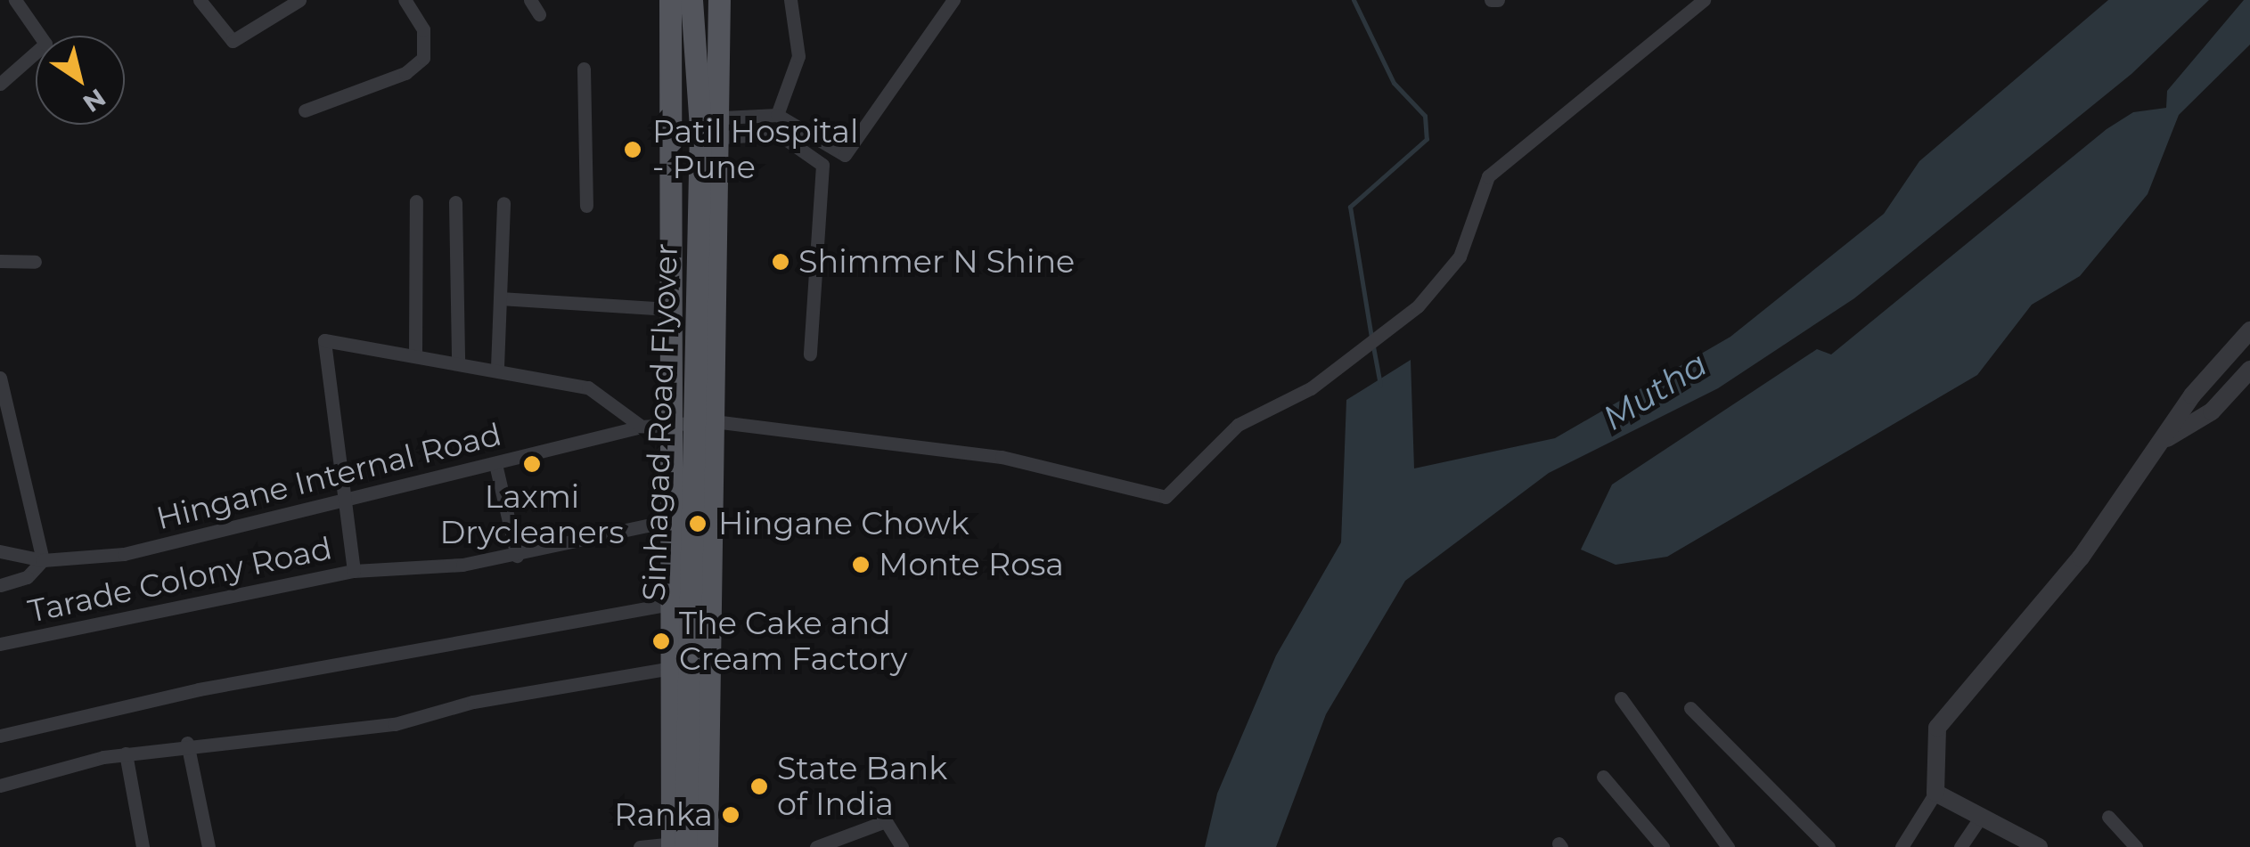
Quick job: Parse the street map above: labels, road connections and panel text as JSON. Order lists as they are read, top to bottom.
{
  "streets": {
    "main road": ["Sinhagad Road Flyover"],
    "street": ["Hingane Internal Road", "Tarade Colony Road"]
  },
  "crossings": [
    ["Hingane Internal Road", "Tarade Colony Road"]
  ],
  "water": ["Mutha"],
  "places": [
    "Patil Hospital - Pune",
    "Shimmer N Shine",
    "Laxmi Drycleaners",
    "Hingane Chowk",
    "Monte Rosa",
    "The Cake and Cream Factory",
    "State Bank of India",
    "Ranka"
  ],
  "north": "bottom right"
}
